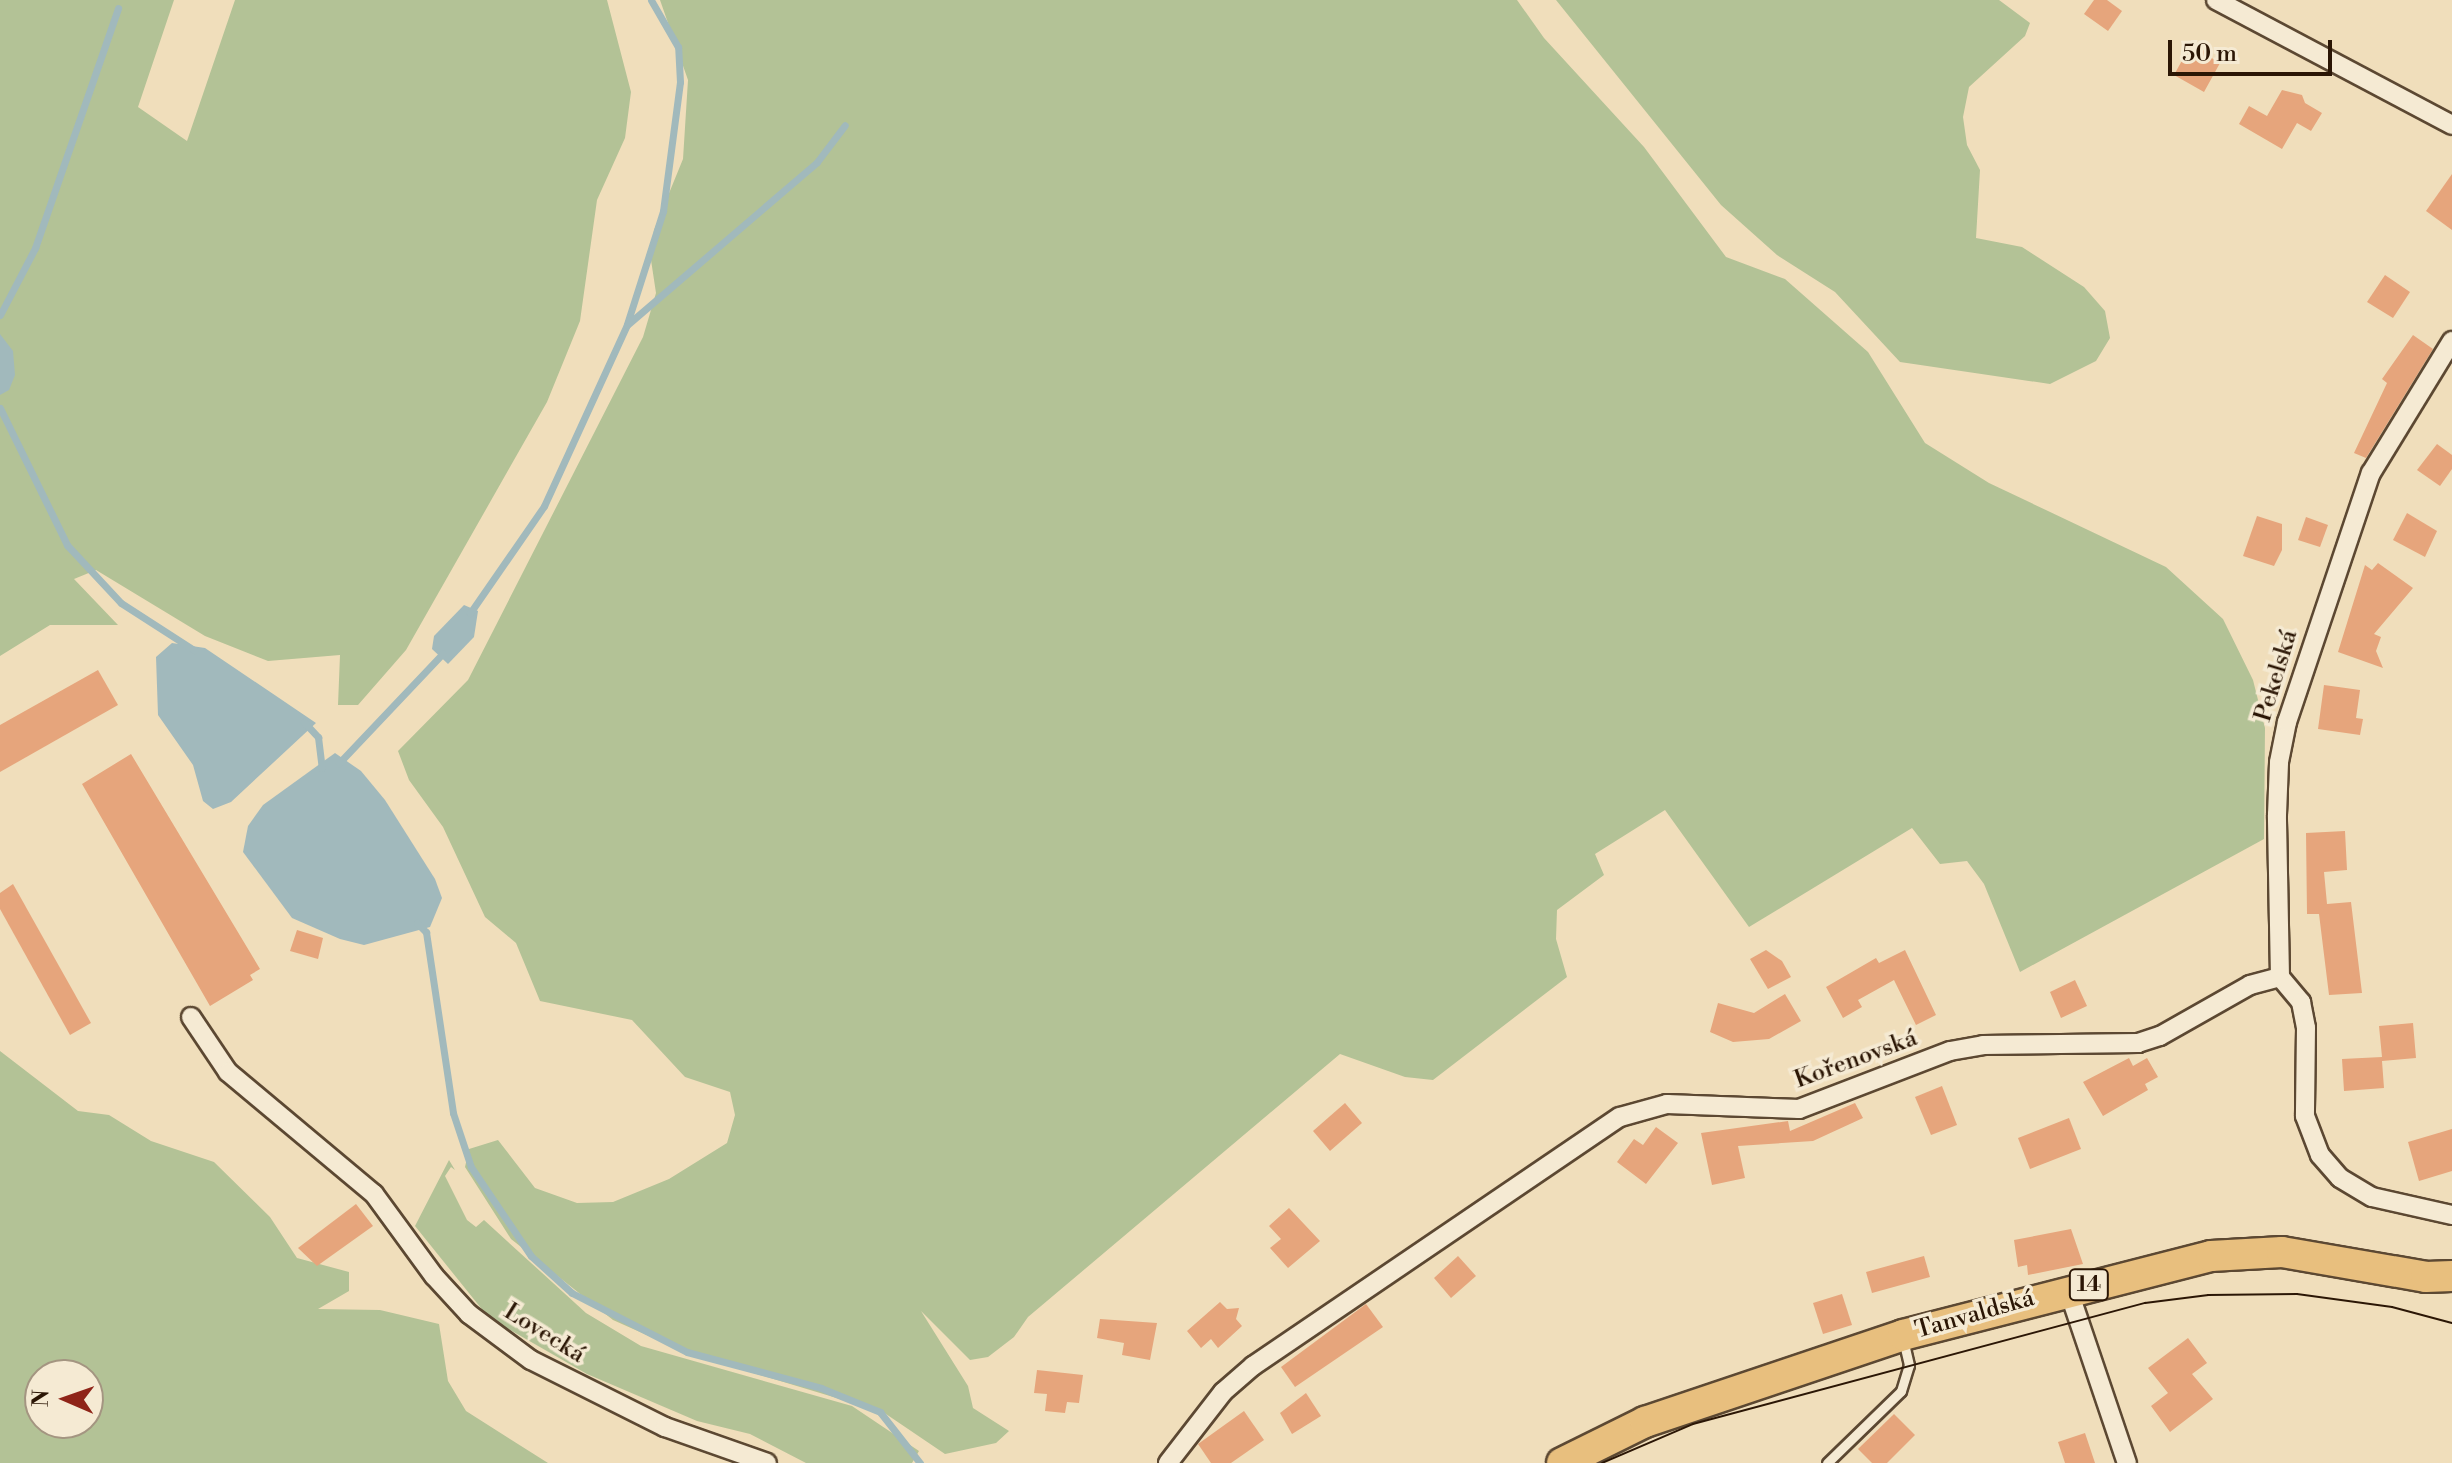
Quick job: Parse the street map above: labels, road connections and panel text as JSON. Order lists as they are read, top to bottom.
{
  "streets": {
    "main road": ["14", "Tanvaldská"],
    "street": ["Pekelská", "Kořenovská", "Lovecká"]
  },
  "crossings": [
    ["Pekelská", "Kořenovská"]
  ],
  "scale_bar": "50 m",
  "north": "left"
}
